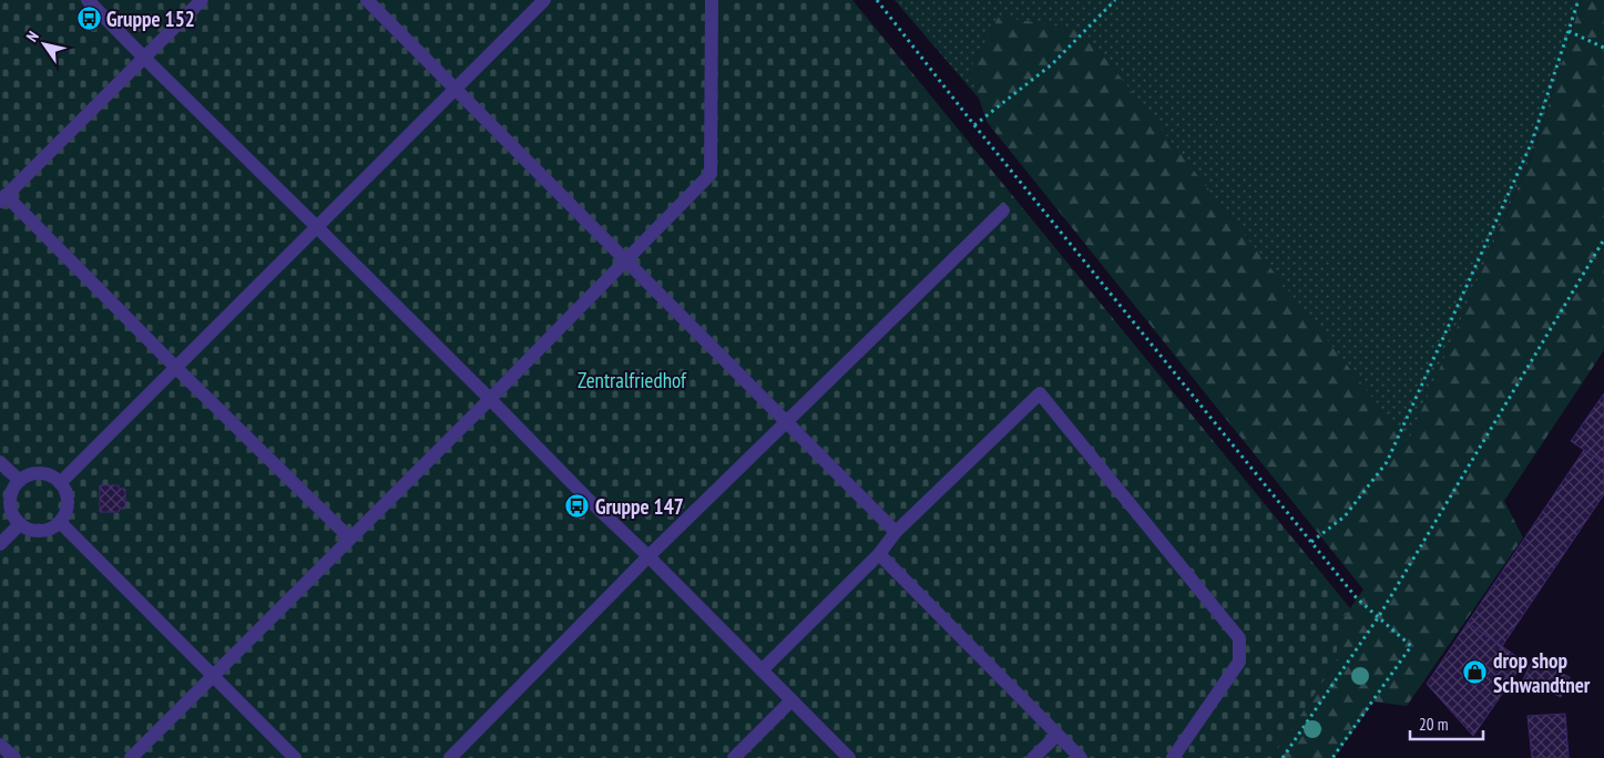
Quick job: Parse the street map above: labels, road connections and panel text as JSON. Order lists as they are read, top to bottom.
{
  "parks": ["Zentralfriedhof"],
  "places": {
    "bus stop": ["Gruppe 152", "Gruppe 147"],
    "shop": ["drop shop Schwandtner"]
  },
  "scale_bar": "20 m",
  "north": "top left"
}
